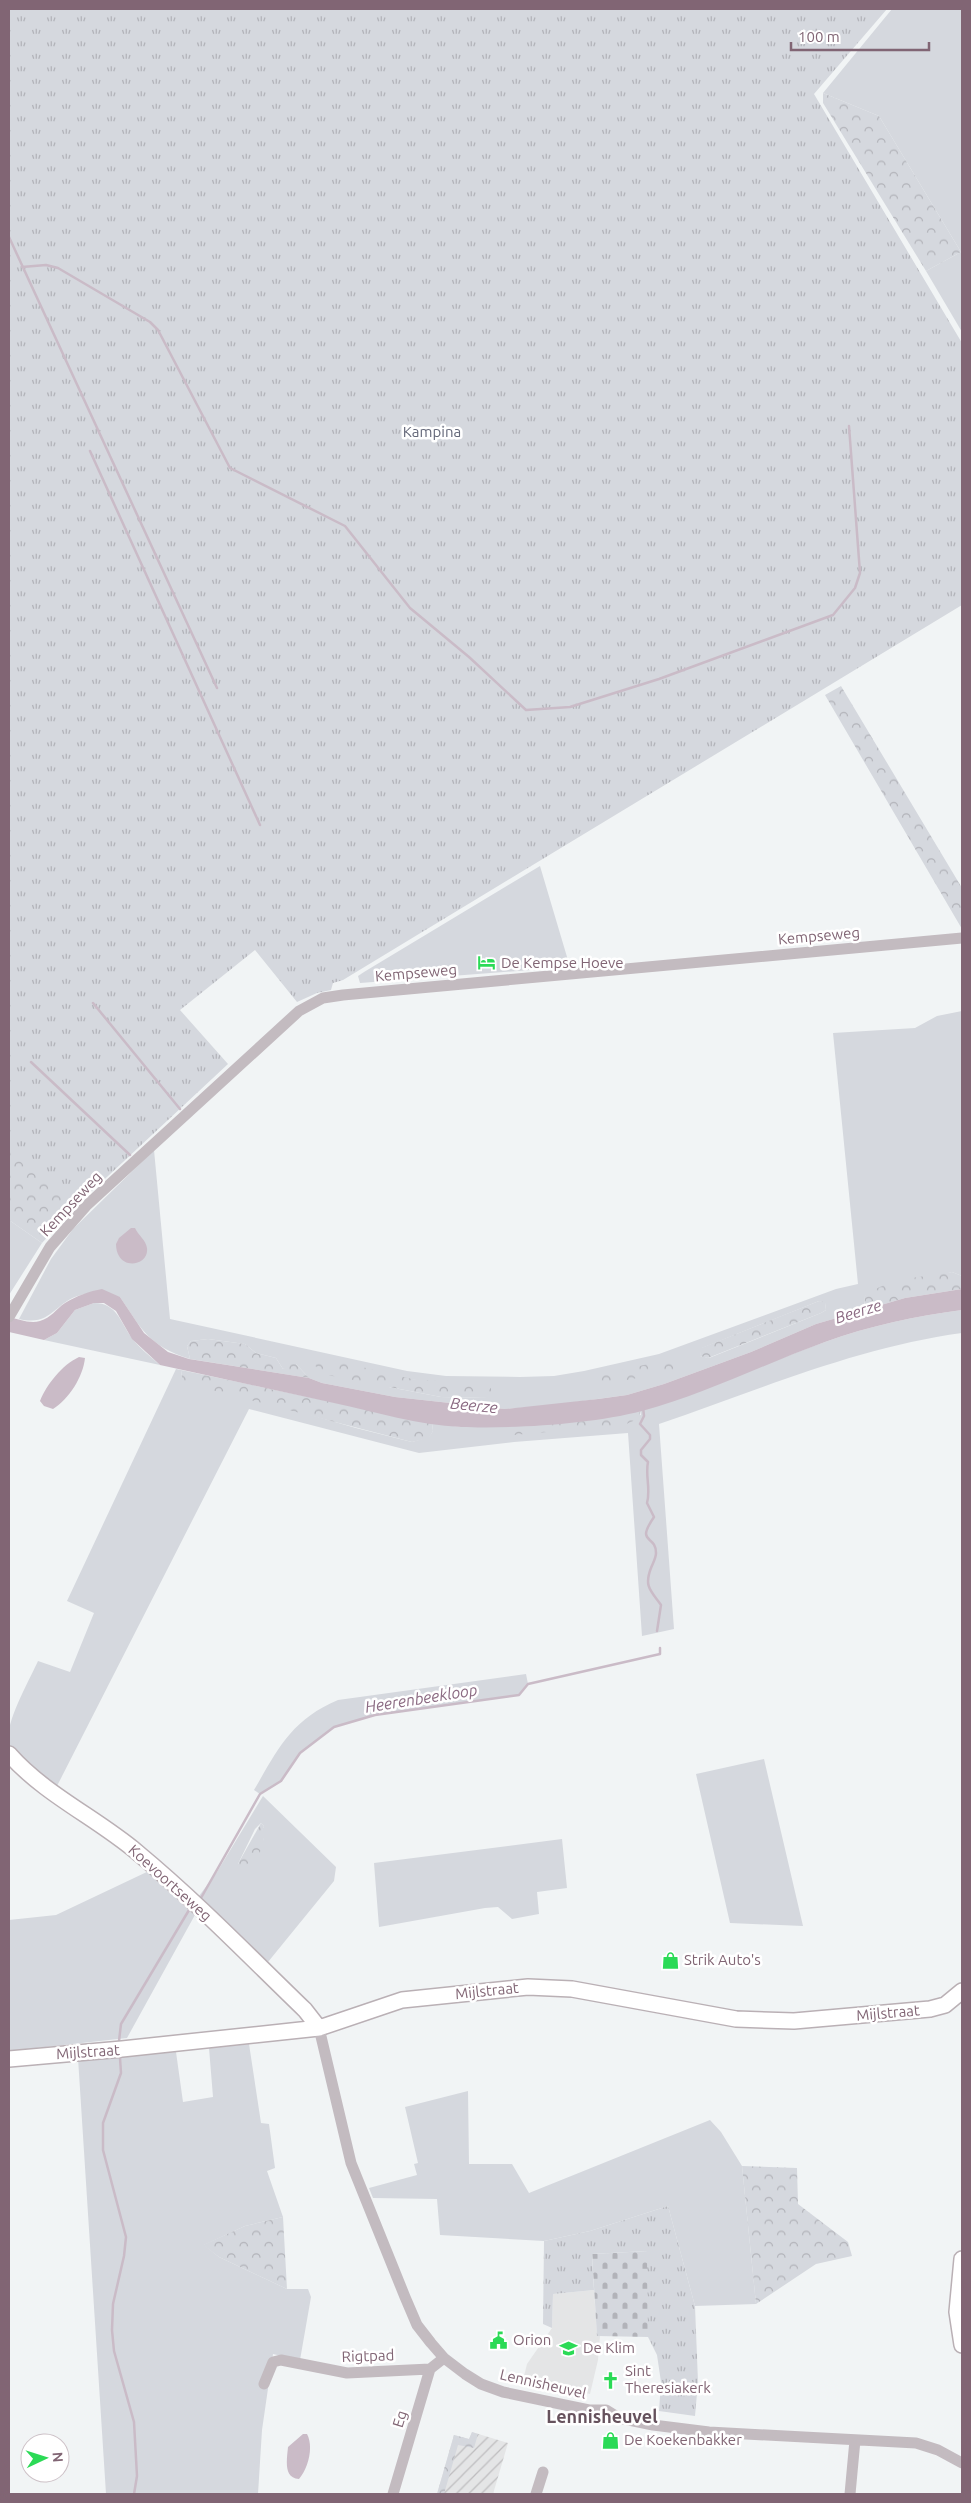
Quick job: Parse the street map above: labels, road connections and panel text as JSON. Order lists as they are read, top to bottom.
{
  "streets": {
    "street": [
      "Kempseweg",
      "Koevoortseweg",
      "Mijlstraat",
      "Rigtpad",
      "Lennisheuvel",
      "Eg"
    ]
  },
  "crossings": [
    ["Koevoortseweg", "Mijlstraat"],
    ["Koevoortseweg", "Lennisheuvel"],
    ["Mijlstraat", "Lennisheuvel"],
    ["Rigtpad", "Eg"]
  ],
  "districts": ["Lennisheuvel"],
  "water": ["Beerze", "Heerenbeekloop"],
  "parks": ["Kampina"],
  "places": {
    "hotel": ["De Kempse Hoeve"],
    "shop": ["Strik Auto's", "De Koekenbakker"],
    "public building": ["Orion"],
    "school or university": ["De Klim"],
    "church": ["Sint Theresiakerk"]
  },
  "scale_bar": "100 m",
  "north": "right"
}
